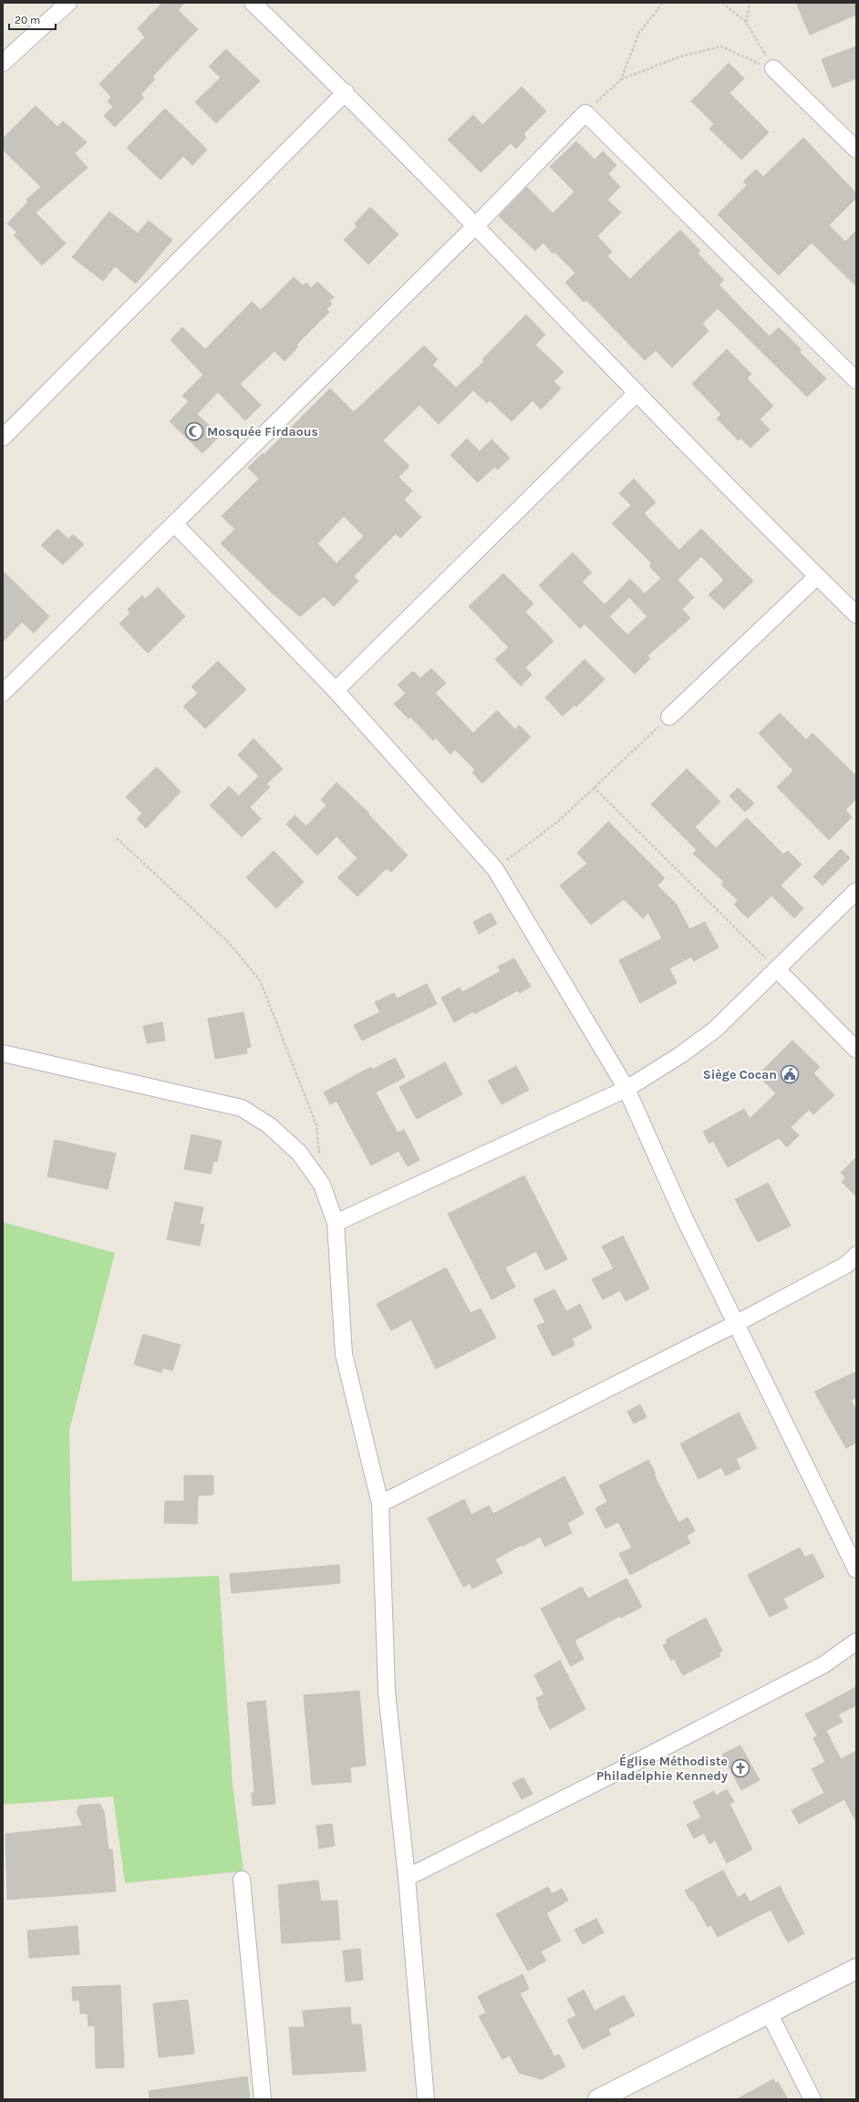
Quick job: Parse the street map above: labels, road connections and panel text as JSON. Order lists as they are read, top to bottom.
{
  "places": {
    "mosque": ["Mosquée Firdaous"],
    "public building": ["Siège Cocan"],
    "church": ["Église Méthodiste Philadelphie Kennedy"]
  },
  "scale_bar": "20 m"
}
